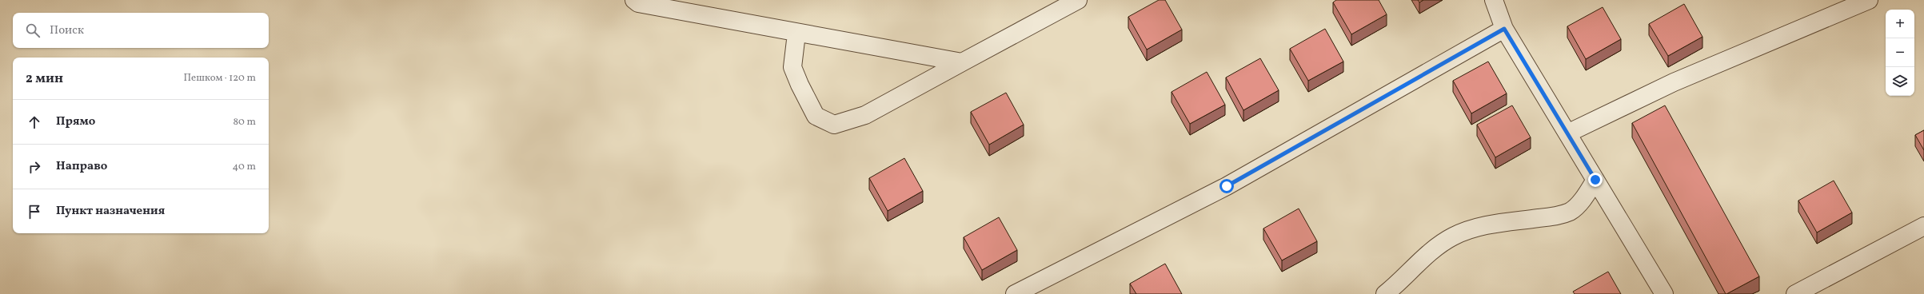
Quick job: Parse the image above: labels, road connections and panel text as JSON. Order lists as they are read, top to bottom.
{
  "page": {
    "map_buttons": ["+", "−"],
    "search": "Поиск",
    "heading": ["2 мин", "Пешком · 120 m"],
    "list": [
      ["Прямо", "80 m"],
      ["Направо", "40 m"],
      "Пункт назначения"
    ]
  }
}
